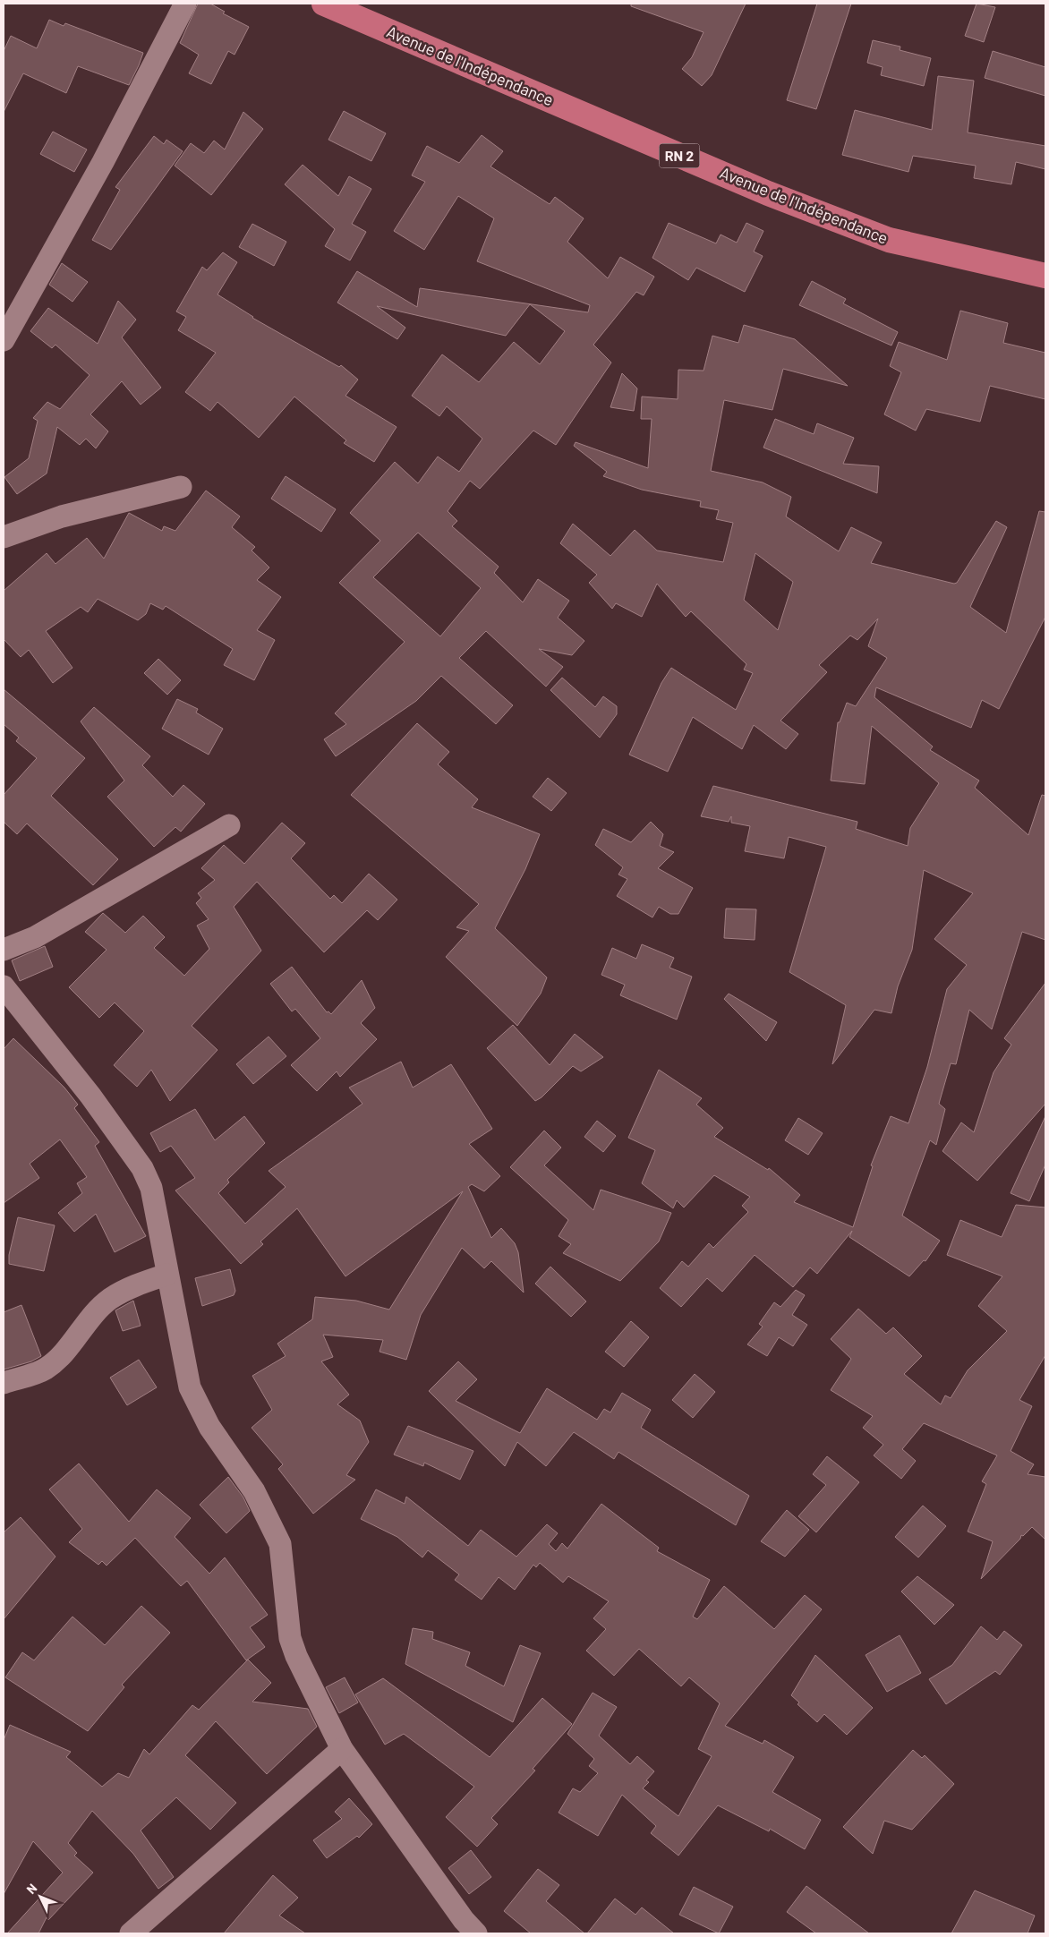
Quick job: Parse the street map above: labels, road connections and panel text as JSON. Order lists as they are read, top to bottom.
{
  "streets": {
    "main road": ["Avenue de l'Indépendance", "RN 2"]
  },
  "north": "top left"
}
